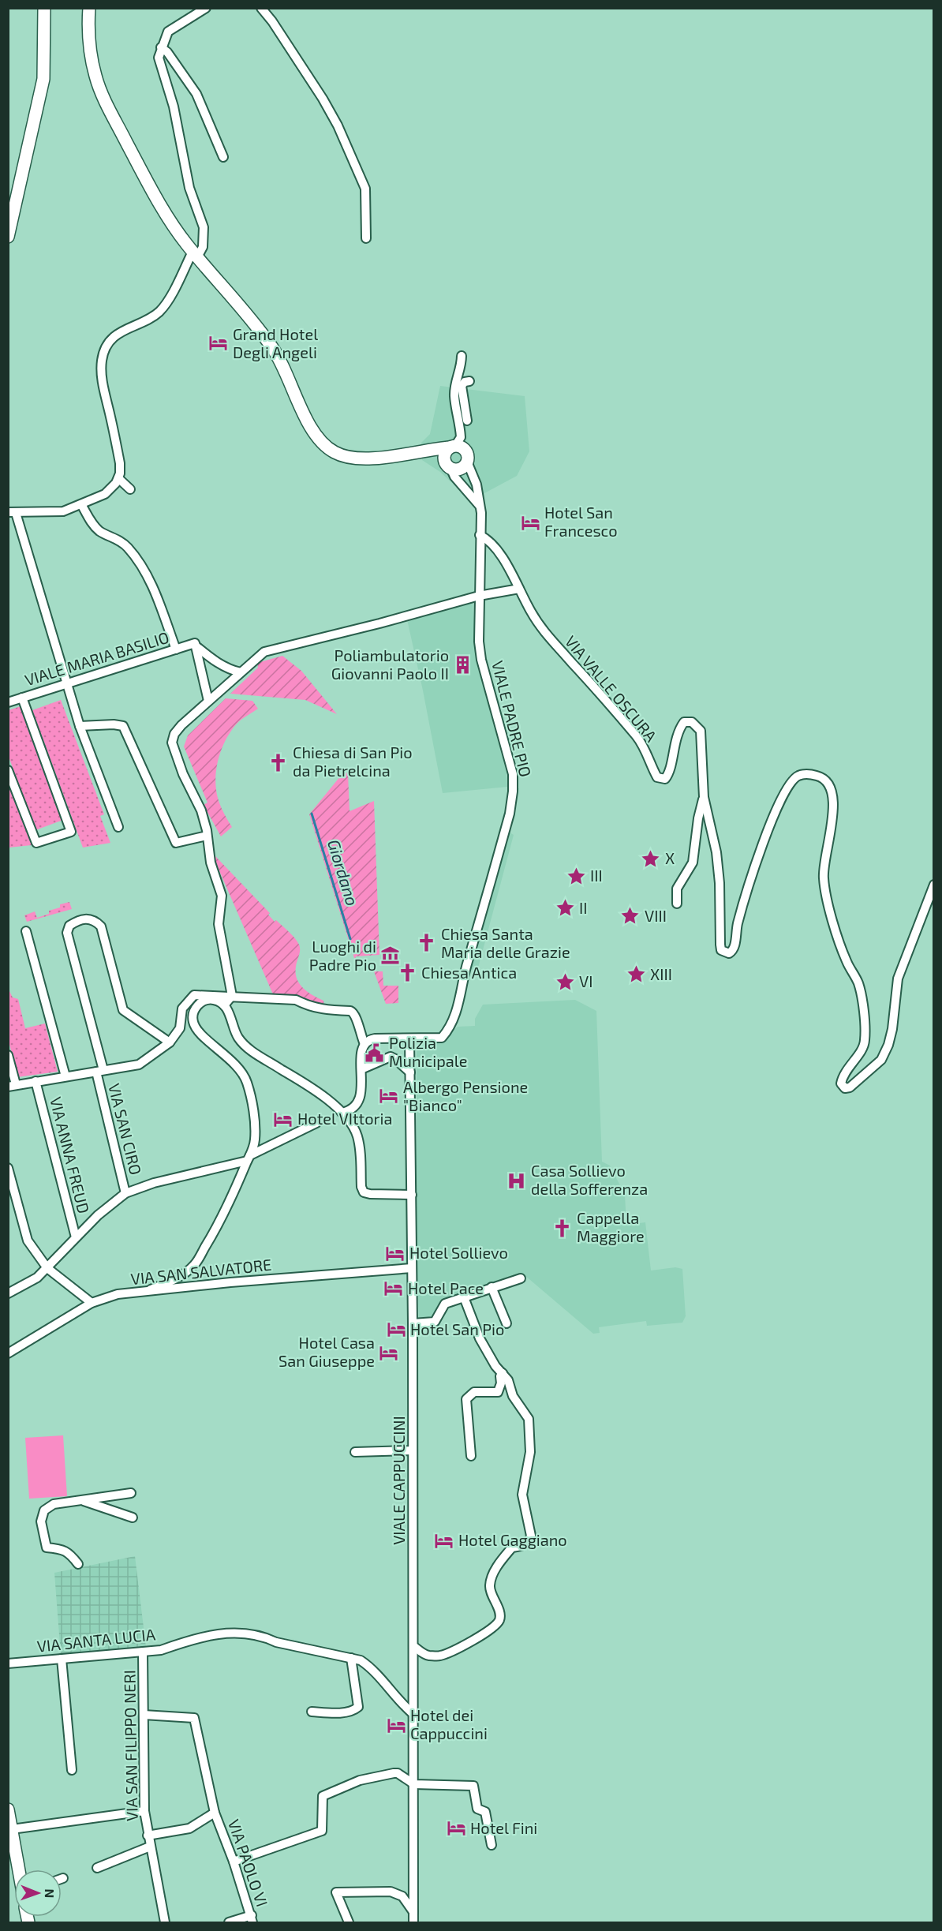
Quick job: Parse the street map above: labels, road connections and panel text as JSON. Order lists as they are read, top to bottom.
{
  "streets": {
    "street": [
      "VIALE MARIA BASILIO",
      "VIA VALLE OSCURA",
      "VIALE PADRE PIO",
      "VIA SAN CIRO",
      "VIA ANNA FREUD",
      "VIA SAN SALVATORE",
      "VIALE CAPPUCCINI",
      "VIA SANTA LUCIA",
      "VIA SAN FILIPPO NERI",
      "VIA PAOLO VI"
    ]
  },
  "crossings": [
    ["VIA VALLE OSCURA", "VIALE PADRE PIO"],
    ["VIALE PADRE PIO", "VIALE CAPPUCCINI"],
    ["VIA SAN SALVATORE", "VIALE CAPPUCCINI"],
    ["VIALE CAPPUCCINI", "VIA SANTA LUCIA"],
    ["VIA SANTA LUCIA", "VIA SAN FILIPPO NERI"],
    ["VIA SAN FILIPPO NERI", "VIA PAOLO VI"]
  ],
  "water": ["Giordano"],
  "places": {
    "hotel": [
      "Grand Hotel Degli Angeli",
      "Hotel San Francesco",
      "Albergo Pensione \"Bianco\"",
      "Hotel VIttoria",
      "Hotel Sollievo",
      "Hotel Pace",
      "Hotel San Pio",
      "Hotel Casa San Giuseppe",
      "Hotel Gaggiano",
      "Hotel dei Cappuccini",
      "Hotel Fini"
    ],
    "building": ["Poliambulatorio Giovanni Paolo II"],
    "church": [
      "Chiesa di San Pio da Pietrelcina",
      "Chiesa Santa Maria delle Grazie",
      "Chiesa Antica",
      "Cappella Maggiore"
    ],
    "place": [
      "X",
      "III",
      "II",
      "VIII",
      "XIII",
      "VI"
    ],
    "museum": ["Luoghi di Padre Pio"],
    "public building": ["Polizia Municipale"],
    "hospital": ["Casa Sollievo della Sofferenza"]
  },
  "north": "right"
}
